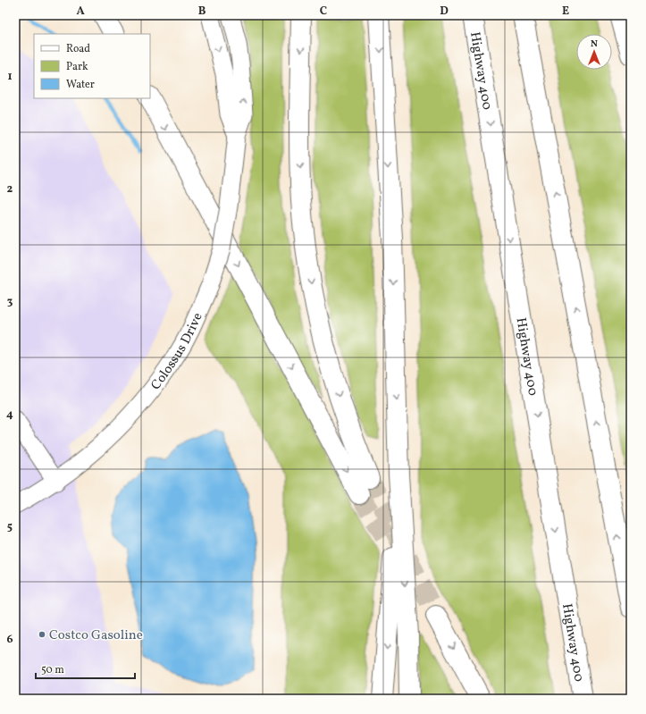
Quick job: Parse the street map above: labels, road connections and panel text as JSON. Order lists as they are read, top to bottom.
{
  "streets": {
    "highway": ["Highway 400"],
    "street": ["Colossus Drive"]
  },
  "places": ["Costco Gasoline"],
  "legend": ["Road", "Park", "Water"],
  "scale_bar": "50 m",
  "north": "top",
  "grid": {
    "columns": [
      "A",
      "B",
      "C",
      "D",
      "E"
    ],
    "rows": [
      "1",
      "2",
      "3",
      "4",
      "5",
      "6"
    ]
  }
}
